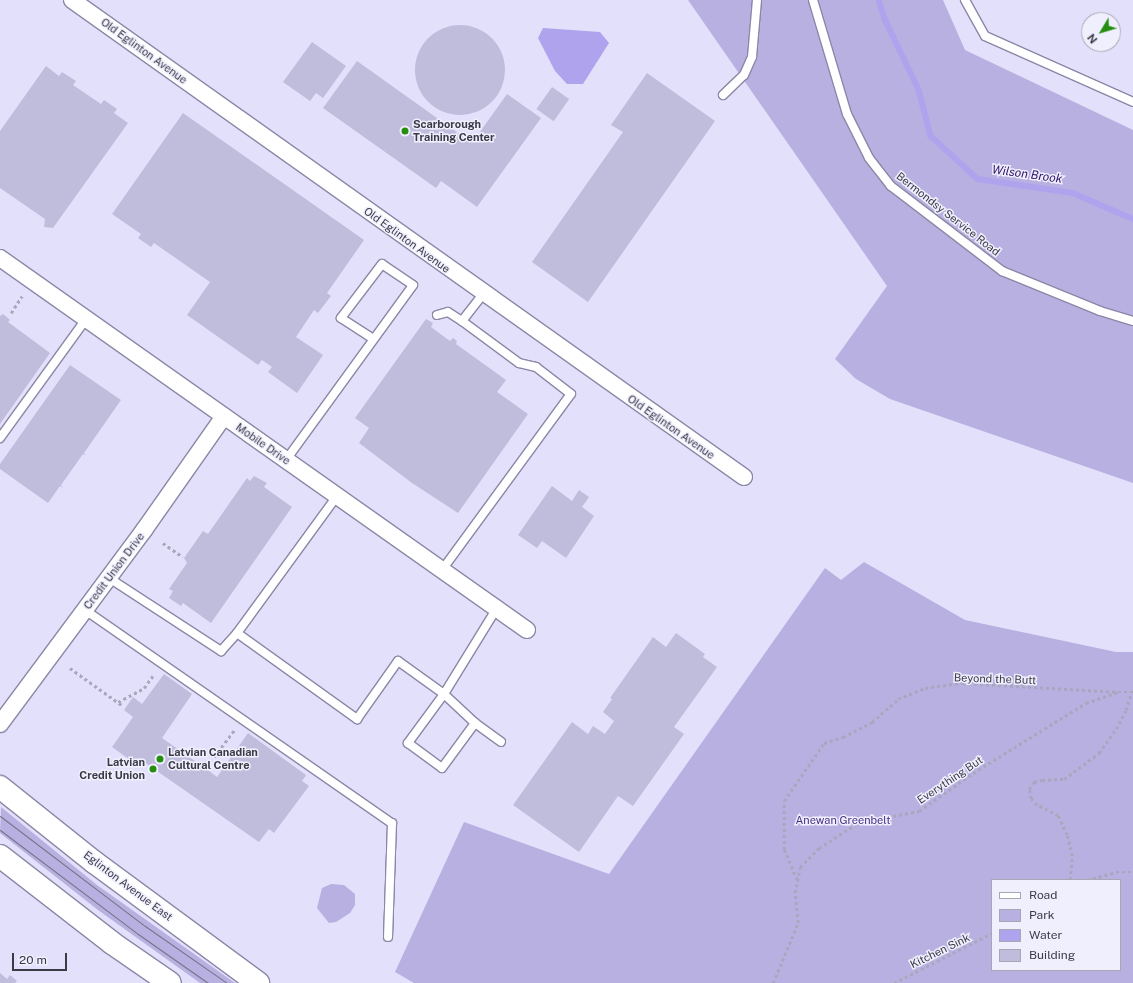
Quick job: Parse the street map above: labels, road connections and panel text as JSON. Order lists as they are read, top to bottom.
{
  "streets": {
    "main road": ["Eglinton Avenue East"],
    "street": ["Old Eglinton Avenue", "Mobile Drive", "Credit Union Drive"],
    "lane": ["Bermondsy Service Road"],
    "path": ["Beyond the Butt", "Everything But", "Kitchen Sink"]
  },
  "crossings": [
    ["Mobile Drive", "Credit Union Drive"],
    ["Beyond the Butt", "Everything But"]
  ],
  "water": ["Wilson Brook"],
  "parks": ["Anewan Greenbelt"],
  "places": ["Scarborough Training Center", "Latvian Canadian Cultural Centre", "Latvian Credit Union"],
  "legend": [
    "Road",
    "Park",
    "Water",
    "Building"
  ],
  "scale_bar": "20 m",
  "north": "bottom left"
}
